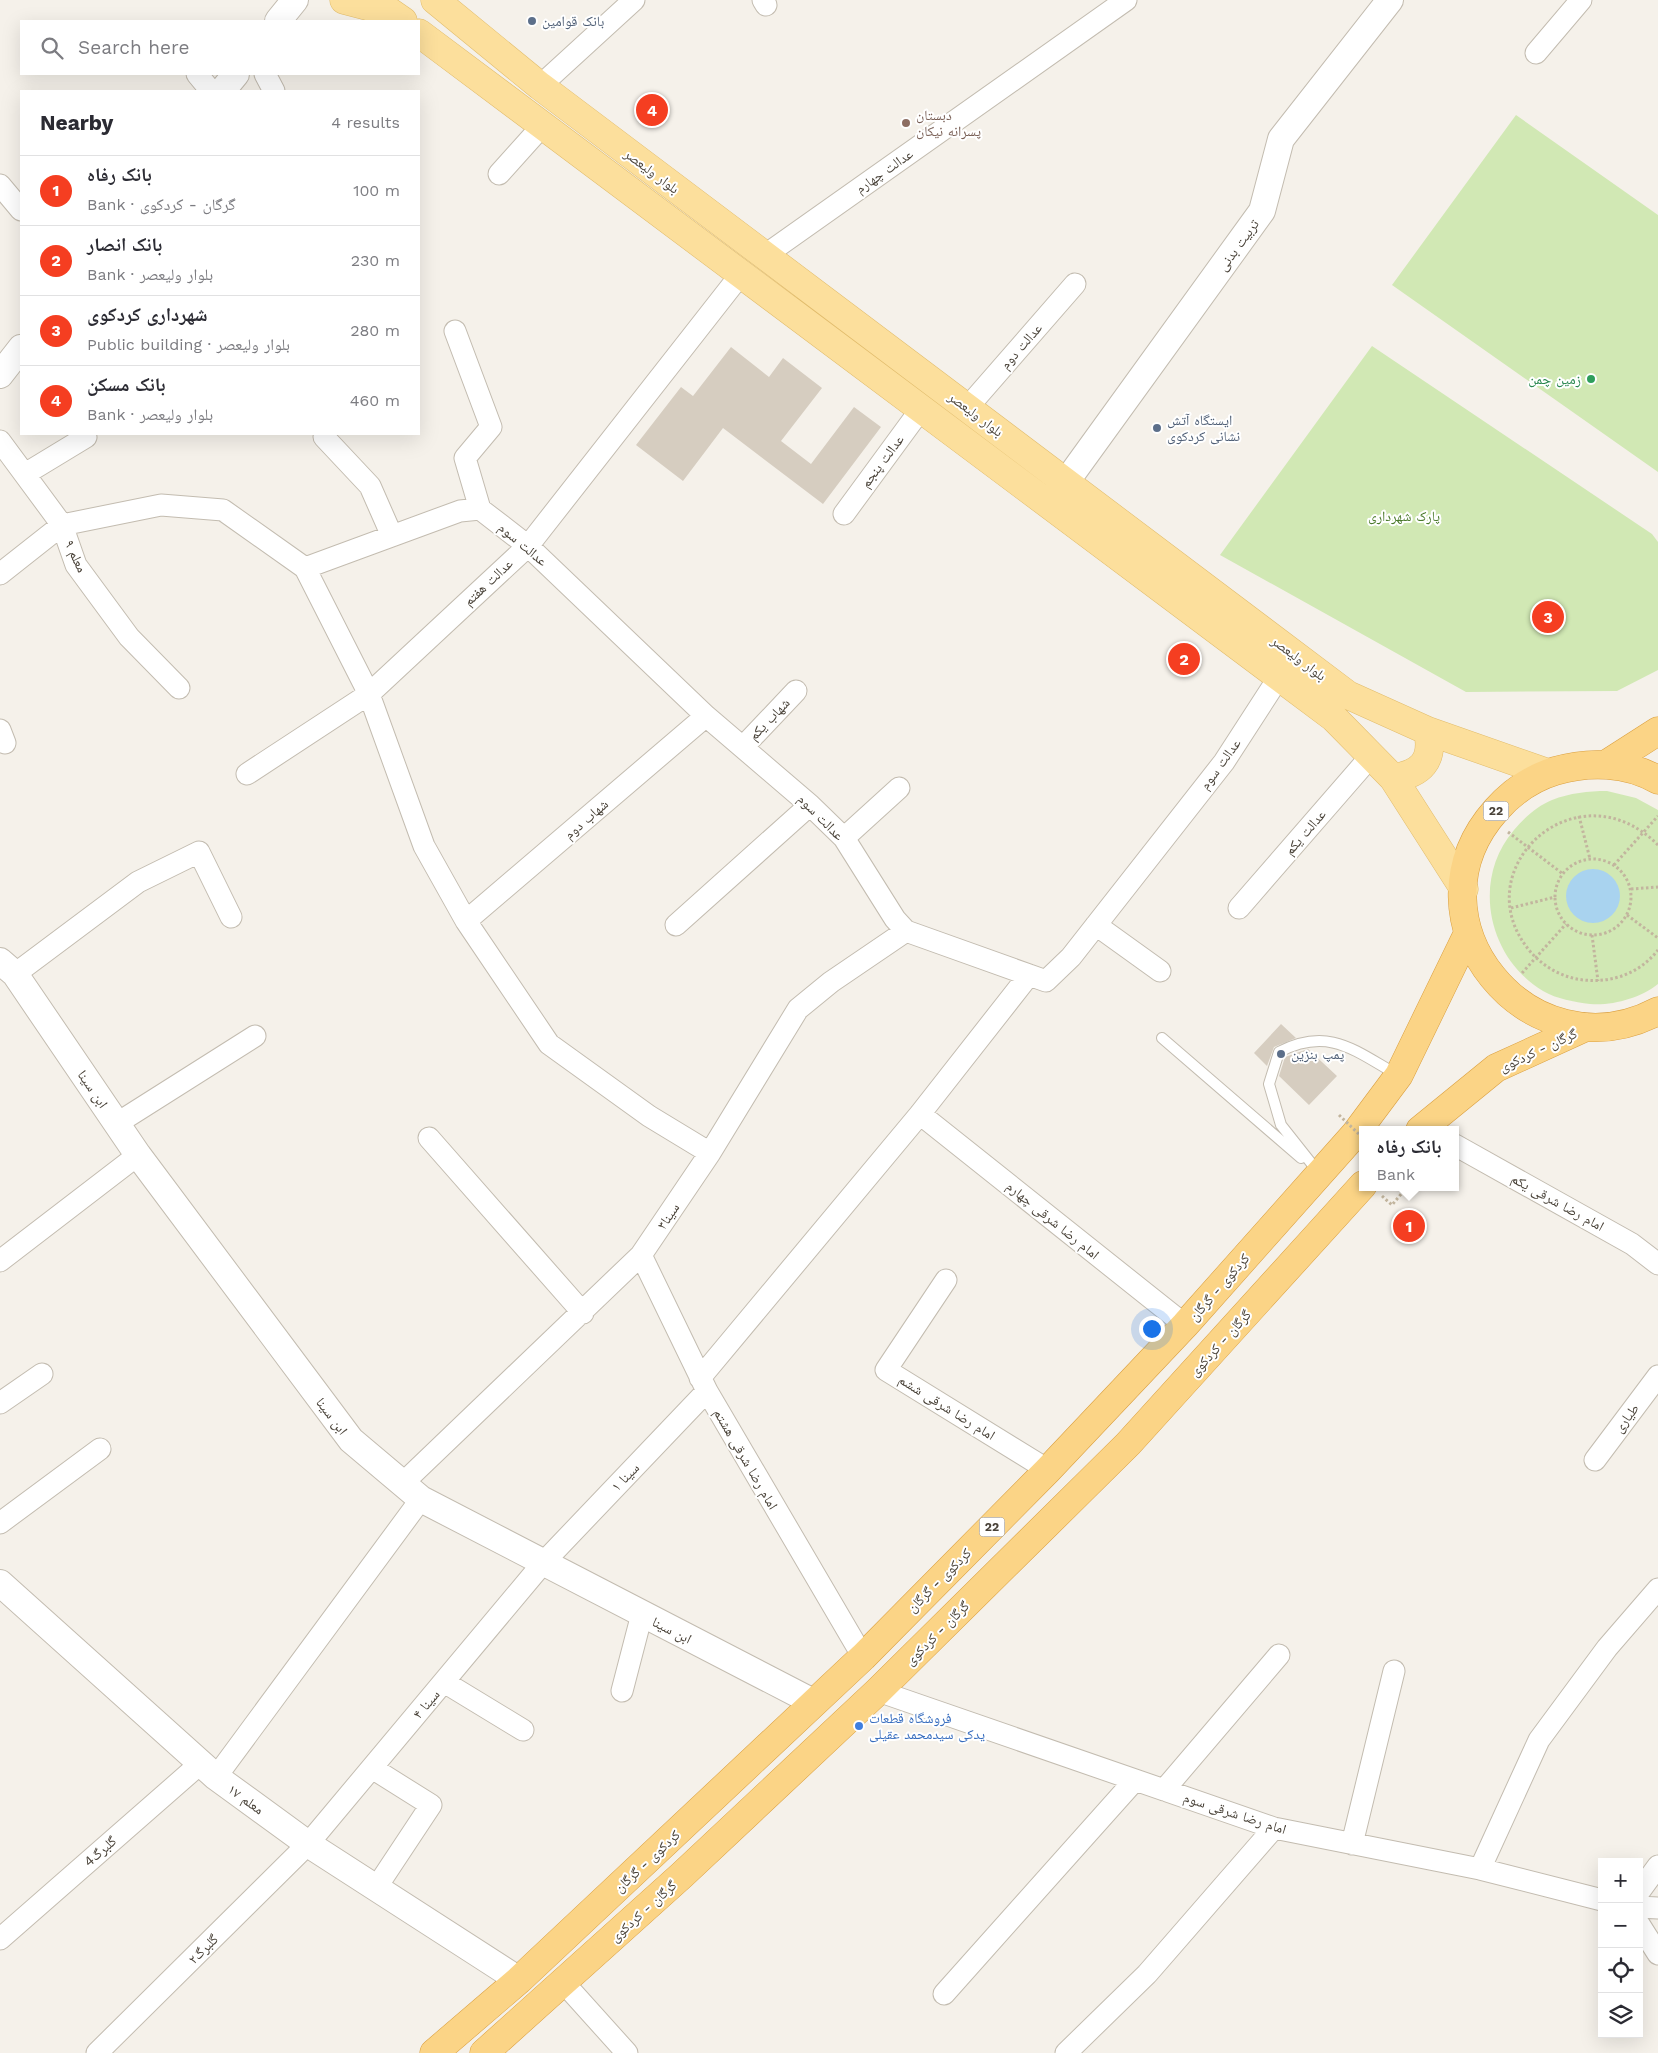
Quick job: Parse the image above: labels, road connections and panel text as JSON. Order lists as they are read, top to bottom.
{
  "streets": {
    "highway": ["22", "گرگان - کردکوی", "کردکوی - گرگان"],
    "main road": ["بلوار ولیعصر"],
    "street": [
      "عدالت چهارم",
      "تربیت بدنی",
      "عدالت دوم",
      "عدالت پنجم",
      "عدالت سوم",
      "معلم ۹",
      "عدالت هفتم",
      "شهاب یکم",
      "شهاب دوم",
      "عدالت یکم",
      "ابن سینا",
      "امام رضا شرقی یکم",
      "سینا۳",
      "امام رضا شرقی چهارم",
      "امام رضا شرقی ششم",
      "طیاری",
      "امام رضا شرقی هشتم",
      "سینا ۱",
      "سینا ۴",
      "معلم ۱۷",
      "امام رضا شرقی سوم",
      "گلبرگ4",
      "گلبرگ۲"
    ]
  },
  "crossings": [
    ["بلوار ولیعصر", "عدالت چهارم"],
    ["بلوار ولیعصر", "تربیت بدنی"],
    ["بلوار ولیعصر", "عدالت دوم"],
    ["بلوار ولیعصر", "عدالت پنجم"],
    ["بلوار ولیعصر", "عدالت سوم"],
    ["بلوار ولیعصر", "عدالت هفتم"],
    ["بلوار ولیعصر", "22"],
    ["بلوار ولیعصر", "عدالت یکم"],
    ["عدالت سوم", "عدالت هفتم"],
    ["عدالت سوم", "شهاب یکم"],
    ["عدالت سوم", "شهاب دوم"],
    ["عدالت سوم", "سینا۳"],
    ["عدالت سوم", "سینا ۱"],
    ["22", "گرگان - کردکوی"],
    ["22", "کردکوی - گرگان"],
    ["گرگان - کردکوی", "امام رضا شرقی سوم"],
    ["ابن سینا", "سینا۳"],
    ["ابن سینا", "کردکوی - گرگان"],
    ["ابن سینا", "سینا ۱"],
    ["ابن سینا", "سینا ۴"],
    ["ابن سینا", "گلبرگ4"],
    ["سینا۳", "امام رضا شرقی هشتم"],
    ["سینا۳", "گلبرگ4"],
    ["امام رضا شرقی چهارم", "کردکوی - گرگان"],
    ["امام رضا شرقی چهارم", "سینا ۱"],
    ["کردکوی - گرگان", "امام رضا شرقی ششم"],
    ["کردکوی - گرگان", "امام رضا شرقی هشتم"],
    ["کردکوی - گرگان", "معلم ۱۷"],
    ["امام رضا شرقی هشتم", "سینا ۱"],
    ["سینا ۱", "سینا ۴"],
    ["سینا ۴", "معلم ۱۷"],
    ["سینا ۴", "گلبرگ۲"],
    ["معلم ۱۷", "گلبرگ4"],
    ["معلم ۱۷", "گلبرگ۲"]
  ],
  "parks": ["پارک شهرداری"],
  "places": [
    "بانک قوامین",
    "دبستان پسرانه نیکان",
    "زمین چمن",
    "ایستگاه آتش نشانی کردکوی",
    "پمپ بنزین",
    "فروشگاه قطعات یدکی سیدمحمد عقیلی"
  ],
  "page": {
    "search": "Search here",
    "heading": ["Nearby", "4 results"],
    "pins": [
      "4",
      "3",
      "2",
      "1"
    ],
    "list": [
      {
        "mark": "1",
        "name": "بانک رفاه",
        "note": "Bank · گرگان - کردکوی",
        "value": "100 m"
      },
      {
        "mark": "2",
        "name": "بانک انصار",
        "note": "Bank · بلوار ولیعصر",
        "value": "230 m"
      },
      {
        "mark": "3",
        "name": "شهرداری کردکوی",
        "note": "Public building · بلوار ولیعصر",
        "value": "280 m"
      },
      {
        "mark": "4",
        "name": "بانک مسکن",
        "note": "Bank · بلوار ولیعصر",
        "value": "460 m"
      }
    ],
    "popup": ["بانک رفاه", "Bank"],
    "map_buttons": ["+", "−"]
  }
}
